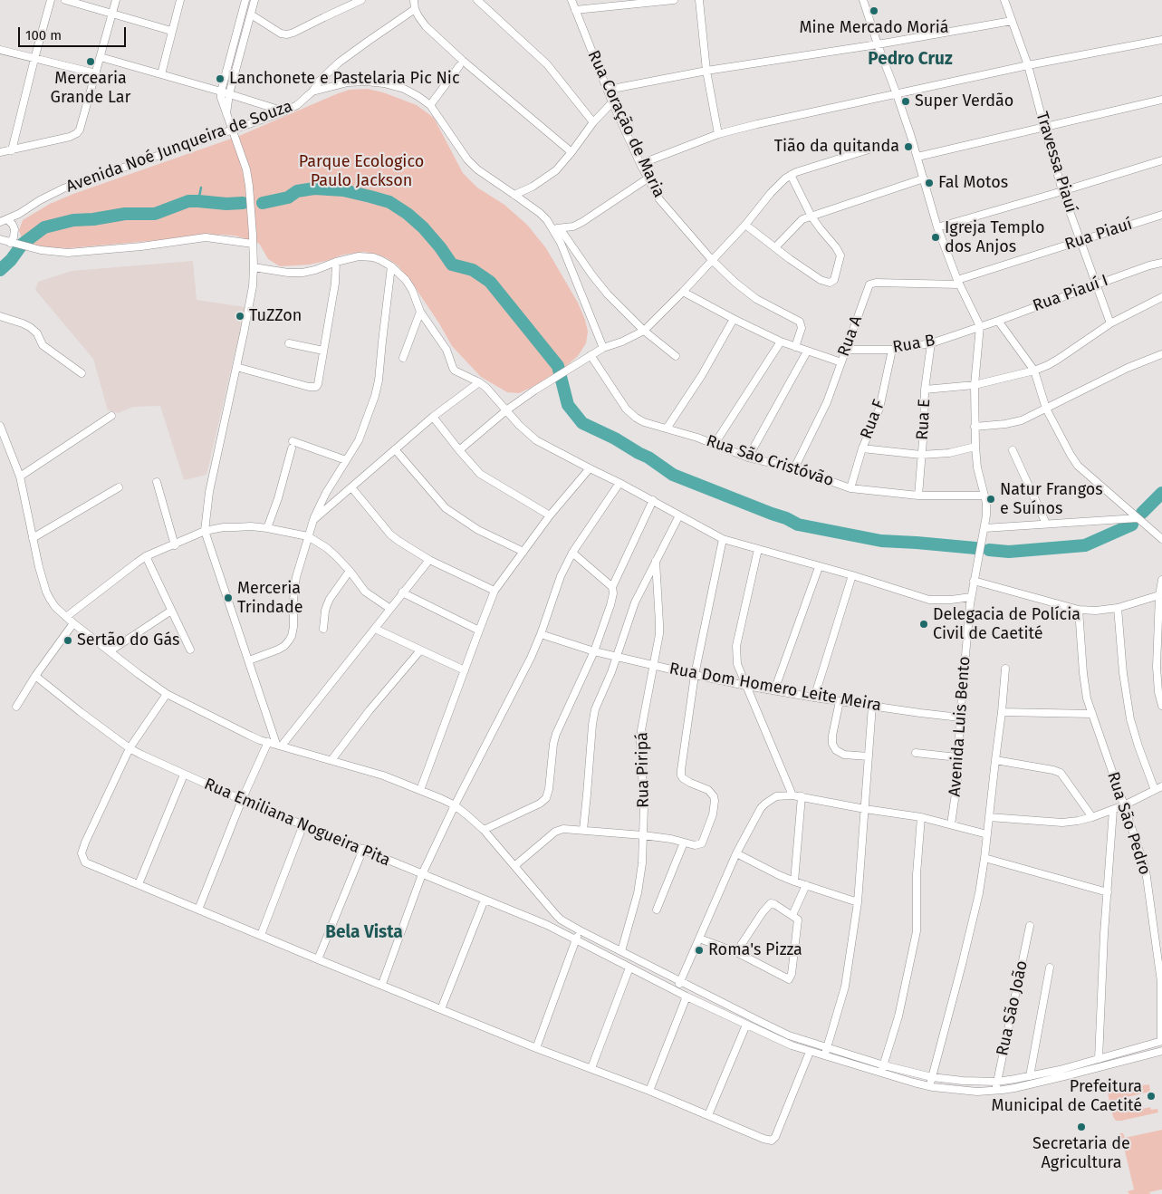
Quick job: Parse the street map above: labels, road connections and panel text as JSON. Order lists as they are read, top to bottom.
{
  "streets": {
    "street": [
      "Rua Coração de Maria",
      "Avenida Noé Junqueira de Souza",
      "Travessa Piauí",
      "Rua Piauí",
      "Rua Piauí I",
      "Rua A",
      "Rua B",
      "Rua F",
      "Rua E",
      "Rua São Cristóvão",
      "Rua Dom Homero Leite Meira",
      "Avenida Luis Bento",
      "Rua Piripá",
      "Rua Emiliana Nogueira Pita",
      "Rua São Pedro",
      "Rua São João"
    ]
  },
  "crossings": [
    ["Travessa Piauí", "Rua Piauí"],
    ["Travessa Piauí", "Rua Piauí I"],
    ["Rua Piauí", "Rua A"],
    ["Rua Piauí I", "Rua B"],
    ["Rua Piauí I", "Avenida Luis Bento"],
    ["Rua A", "Rua B"],
    ["Rua A", "Rua São Cristóvão"],
    ["Rua B", "Rua F"],
    ["Rua B", "Rua E"],
    ["Rua B", "Avenida Luis Bento"],
    ["Rua F", "Rua São Cristóvão"],
    ["Rua E", "Rua São Cristóvão"],
    ["Rua São Cristóvão", "Avenida Luis Bento"],
    ["Rua Dom Homero Leite Meira", "Avenida Luis Bento"],
    ["Rua Dom Homero Leite Meira", "Rua Piripá"],
    ["Rua Emiliana Nogueira Pita", "Rua São João"]
  ],
  "districts": ["Pedro Cruz", "Bela Vista"],
  "parks": ["Parque Ecologico Paulo Jackson"],
  "places": [
    "Mine Mercado Moriá",
    "Mercearia Grande Lar",
    "Lanchonete e Pastelaria Pic Nic",
    "Super Verdão",
    "Tião da quitanda",
    "Fal Motos",
    "Igreja Templo dos Anjos",
    "TuZZon",
    "Natur Frangos e Suínos",
    "Merceria Trindade",
    "Delegacia de Polícia Civil de Caetité",
    "Sertão do Gás",
    "Roma's Pizza",
    "Prefeitura Municipal de Caetité",
    "Secretaria de Agricultura"
  ],
  "scale_bar": "100 m"
}
